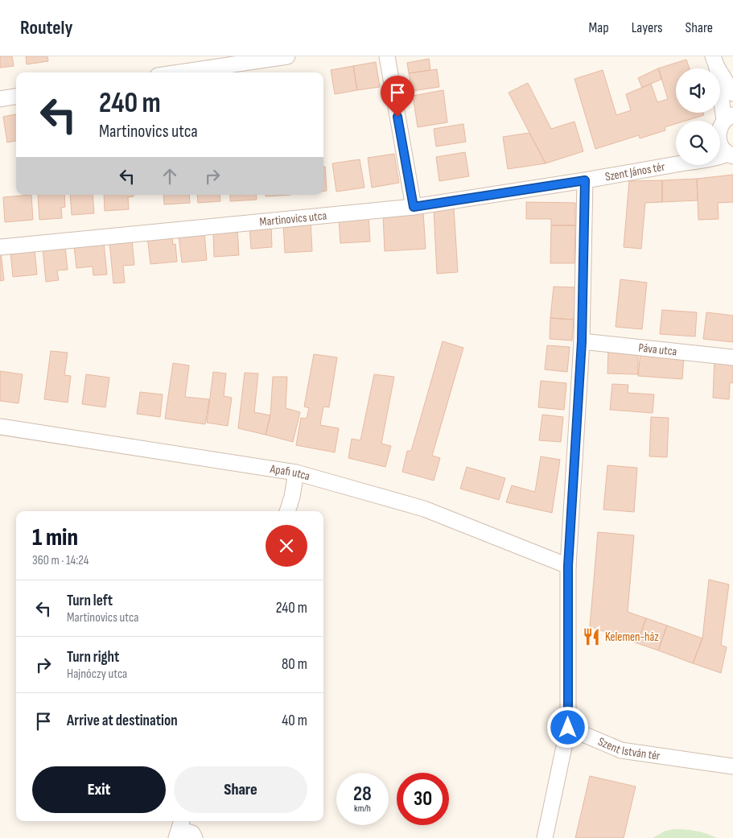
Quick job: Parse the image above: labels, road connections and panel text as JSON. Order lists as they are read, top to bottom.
{
  "streets": {
    "street": [
      "Szent János tér",
      "Martinovics utca",
      "Páva utca",
      "Apafi utca",
      "Szent István tér"
    ]
  },
  "crossings": [
    ["Szent János tér", "Martinovics utca"]
  ],
  "places": {
    "restaurant": ["Kelemen-ház"]
  },
  "page": {
    "header": "Routely",
    "nav": ["Map", "Layers", "Share"],
    "turn": ["240 m", "Martinovics utca"],
    "heading": ["1 min", "360 m · 14:24"],
    "list": [
      {
        "name": "Turn left",
        "note": "Martinovics utca",
        "value": "240 m"
      },
      {
        "name": "Turn right",
        "note": "Hajnóczy utca",
        "value": "80 m"
      },
      {
        "name": "Arrive at destination",
        "value": "40 m"
      }
    ],
    "buttons": ["Exit", "Share"],
    "speed": "28 km/h",
    "limit": "30"
  }
}
